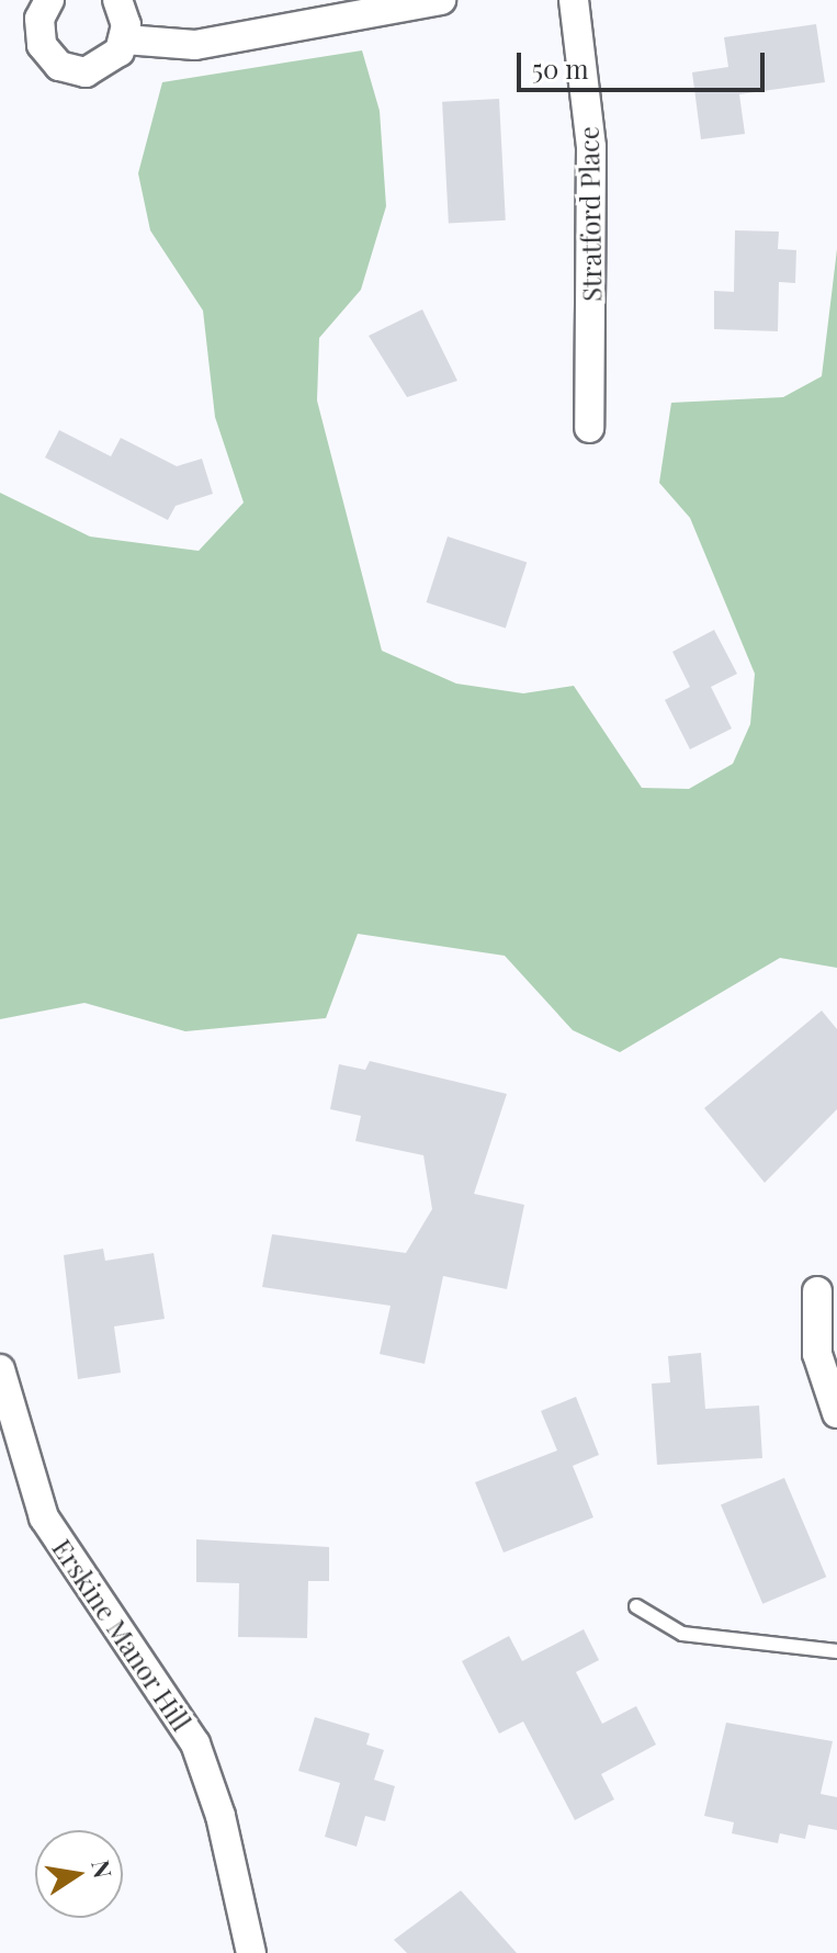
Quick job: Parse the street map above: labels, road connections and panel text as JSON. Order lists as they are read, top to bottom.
{
  "streets": {
    "street": ["Stratford Place", "Erskine Manor Hill"]
  },
  "scale_bar": "50 m",
  "north": "right"
}
